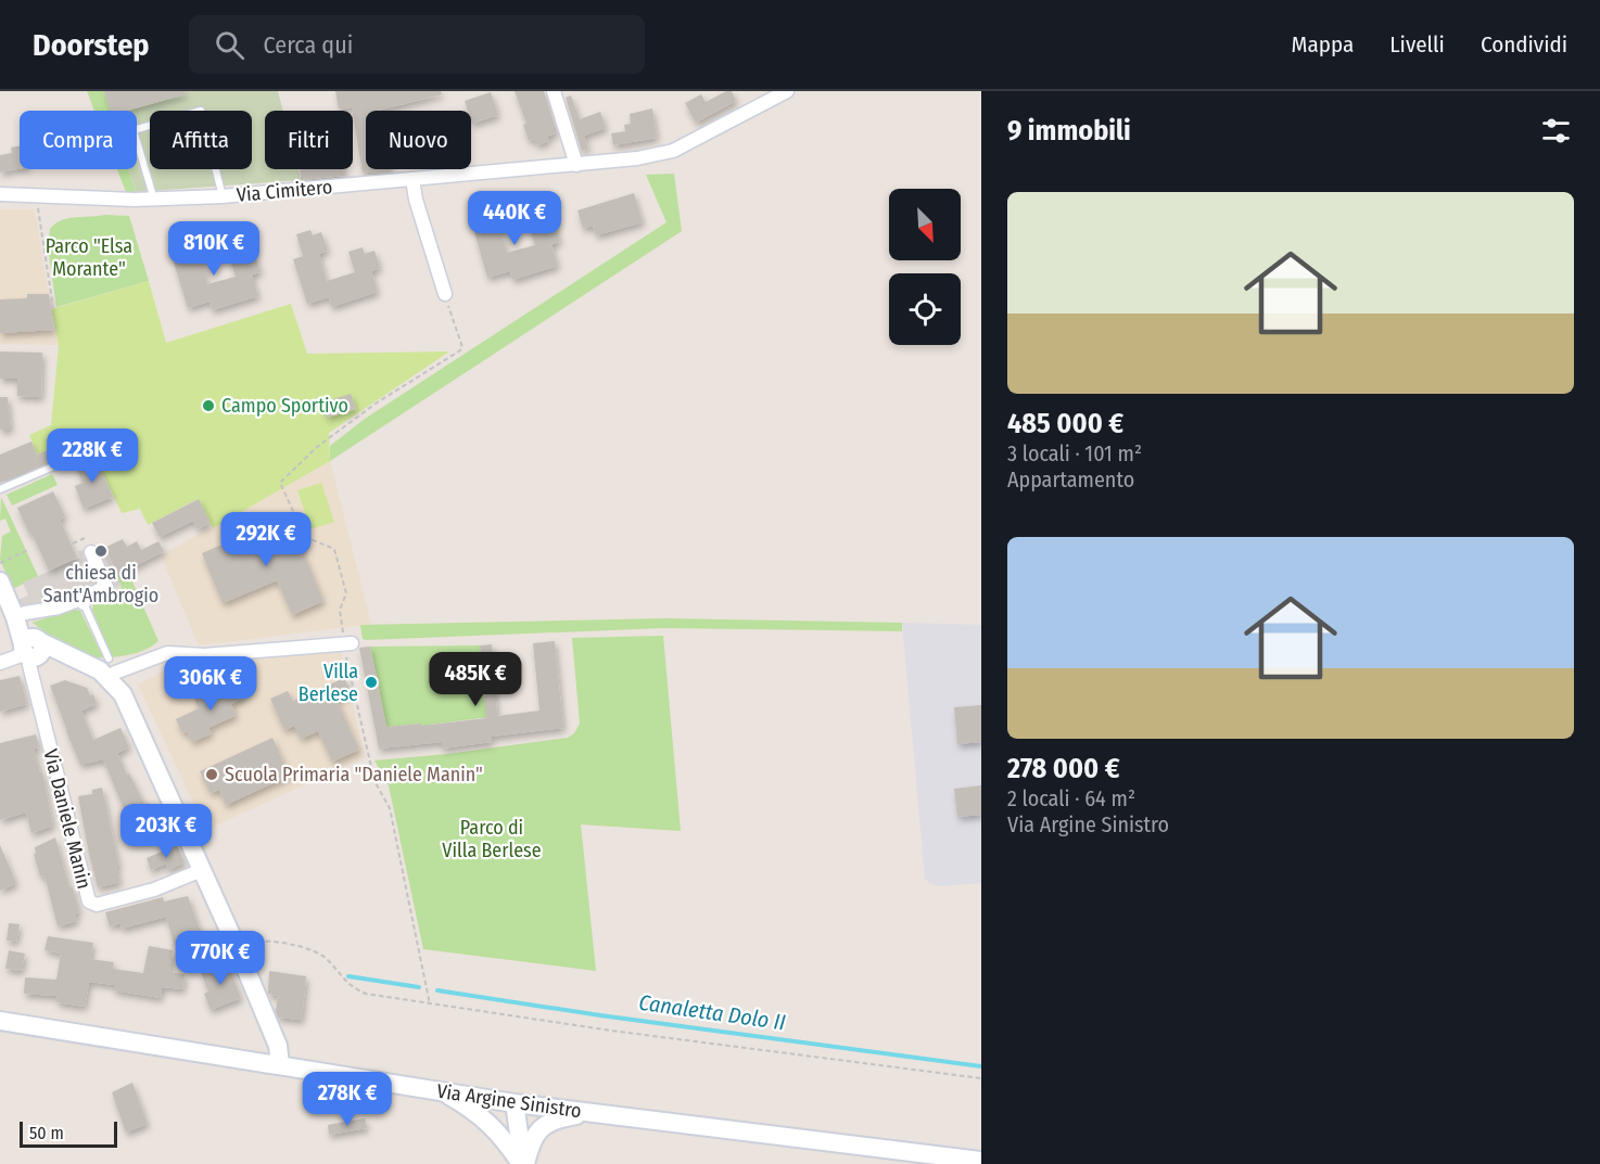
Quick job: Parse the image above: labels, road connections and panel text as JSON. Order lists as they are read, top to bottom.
{
  "streets": {
    "main road": ["Via Argine Sinistro"],
    "street": ["Via Cimitero", "Via Daniele Manin"]
  },
  "water": ["Canaletta Dolo II"],
  "parks": ["Parco \"Elsa Morante\"", "Parco di Villa Berlese"],
  "places": [
    "Campo Sportivo",
    "chiesa di Sant'Ambrogio",
    "Villa Berlese",
    "Scuola Primaria \"Daniele Manin\""
  ],
  "scale_bar": "50 m",
  "north": "bottom right",
  "page": {
    "header": "Doorstep",
    "search": "Cerca qui",
    "nav": ["Mappa", "Livelli", "Condividi"],
    "heading": "9 immobili",
    "chip": [
      "Compra",
      "Affitta",
      "Filtri",
      "Nuovo"
    ],
    "list": [
      {
        "name": "485 000 €",
        "note": "3 locali · 101 m² · Appartamento"
      },
      {
        "name": "278 000 €",
        "note": "2 locali · 64 m² · Via Argine Sinistro"
      }
    ],
    "price": [
      "440K €",
      "810K €",
      "228K €",
      "292K €",
      "485K €",
      "306K €",
      "203K €",
      "770K €",
      "278K €"
    ],
    "scale": "50 m"
  }
}
